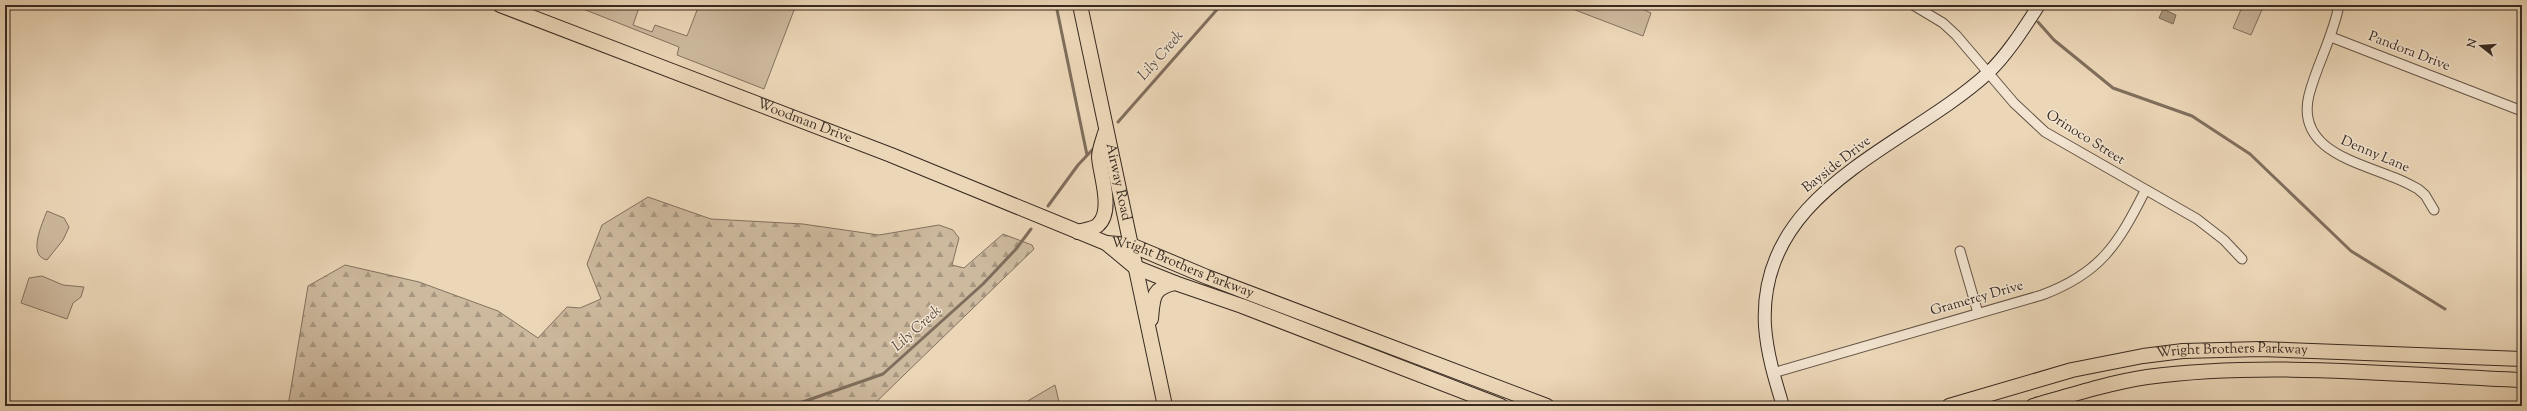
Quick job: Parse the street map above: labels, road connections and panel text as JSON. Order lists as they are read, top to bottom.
{
  "streets": {
    "main road": ["Woodman Drive", "Airway Road", "Wright Brothers Parkway"],
    "street": [
      "Pandora Drive",
      "Orinoco Street",
      "Denny Lane",
      "Bayside Drive",
      "Gramercy Drive"
    ]
  },
  "crossings": [
    ["Pandora Drive", "Denny Lane"],
    ["Woodman Drive", "Wright Brothers Parkway"],
    ["Orinoco Street", "Bayside Drive"],
    ["Orinoco Street", "Gramercy Drive"],
    ["Bayside Drive", "Gramercy Drive"],
    ["Airway Road", "Wright Brothers Parkway"]
  ],
  "water": ["Lily Creek"],
  "north": "left"
}
